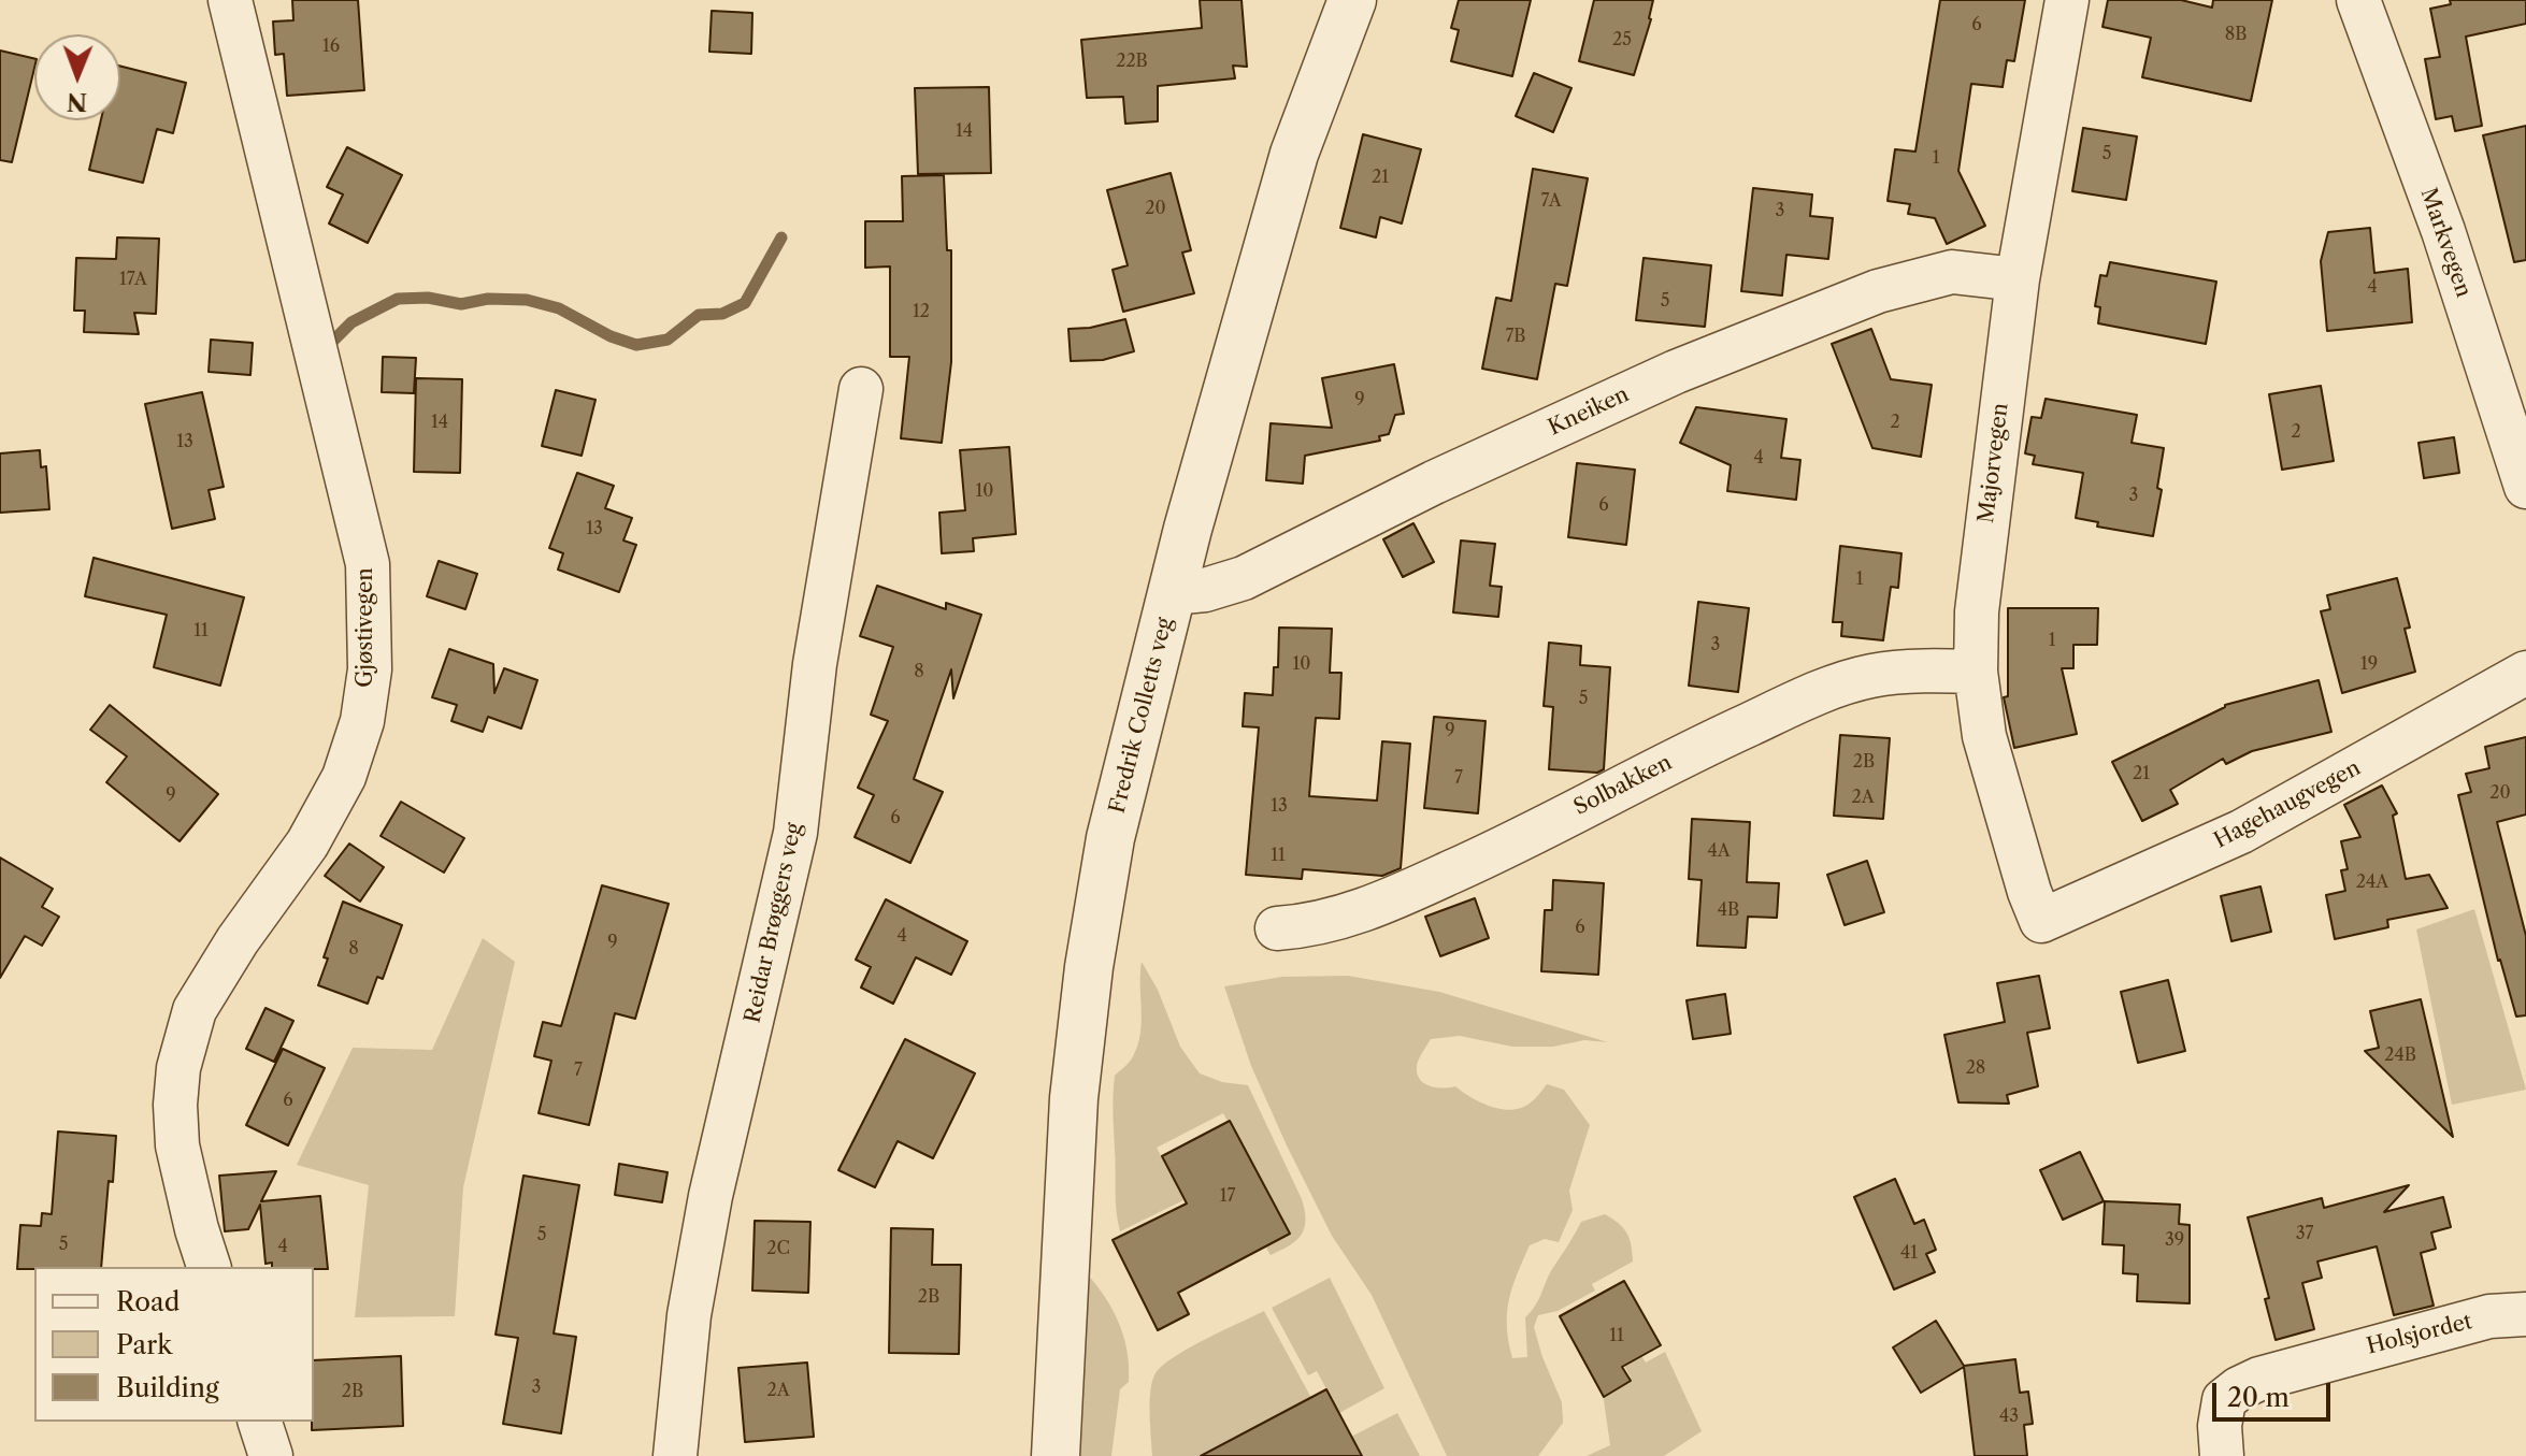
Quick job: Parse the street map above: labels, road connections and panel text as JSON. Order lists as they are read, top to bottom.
{
  "streets": {
    "street": [
      "Markvegen",
      "Kneiken",
      "Majorvegen",
      "Gjøstivegen",
      "Fredrik Colletts veg",
      "Solbakken",
      "Hagehaugvegen",
      "Reidar Brøggers veg",
      "Holsjordet"
    ]
  },
  "crossings": [
    ["Kneiken", "Majorvegen"],
    ["Kneiken", "Fredrik Colletts veg"],
    ["Majorvegen", "Solbakken"],
    ["Majorvegen", "Hagehaugvegen"]
  ],
  "house_numbers": [
    "6",
    "8B",
    "25",
    "16",
    "22B",
    "14",
    "5",
    "1",
    "21",
    "7A",
    "20",
    "3",
    "17A",
    "4",
    "5",
    "12",
    "7B",
    "9",
    "14",
    "2",
    "2",
    "13",
    "4",
    "10",
    "3",
    "6",
    "13",
    "1",
    "11",
    "1",
    "3",
    "10",
    "19",
    "8",
    "5",
    "9",
    "2B",
    "21",
    "7",
    "20",
    "9",
    "2A",
    "13",
    "6",
    "4A",
    "11",
    "24A",
    "4B",
    "6",
    "4",
    "9",
    "8",
    "24B",
    "28",
    "7",
    "6",
    "17",
    "37",
    "5",
    "39",
    "5",
    "4",
    "2C",
    "41",
    "2B",
    "11",
    "3",
    "2A",
    "2B",
    "43"
  ],
  "legend": ["Road", "Park", "Building"],
  "scale_bar": "20 m",
  "north": "bottom"
}
